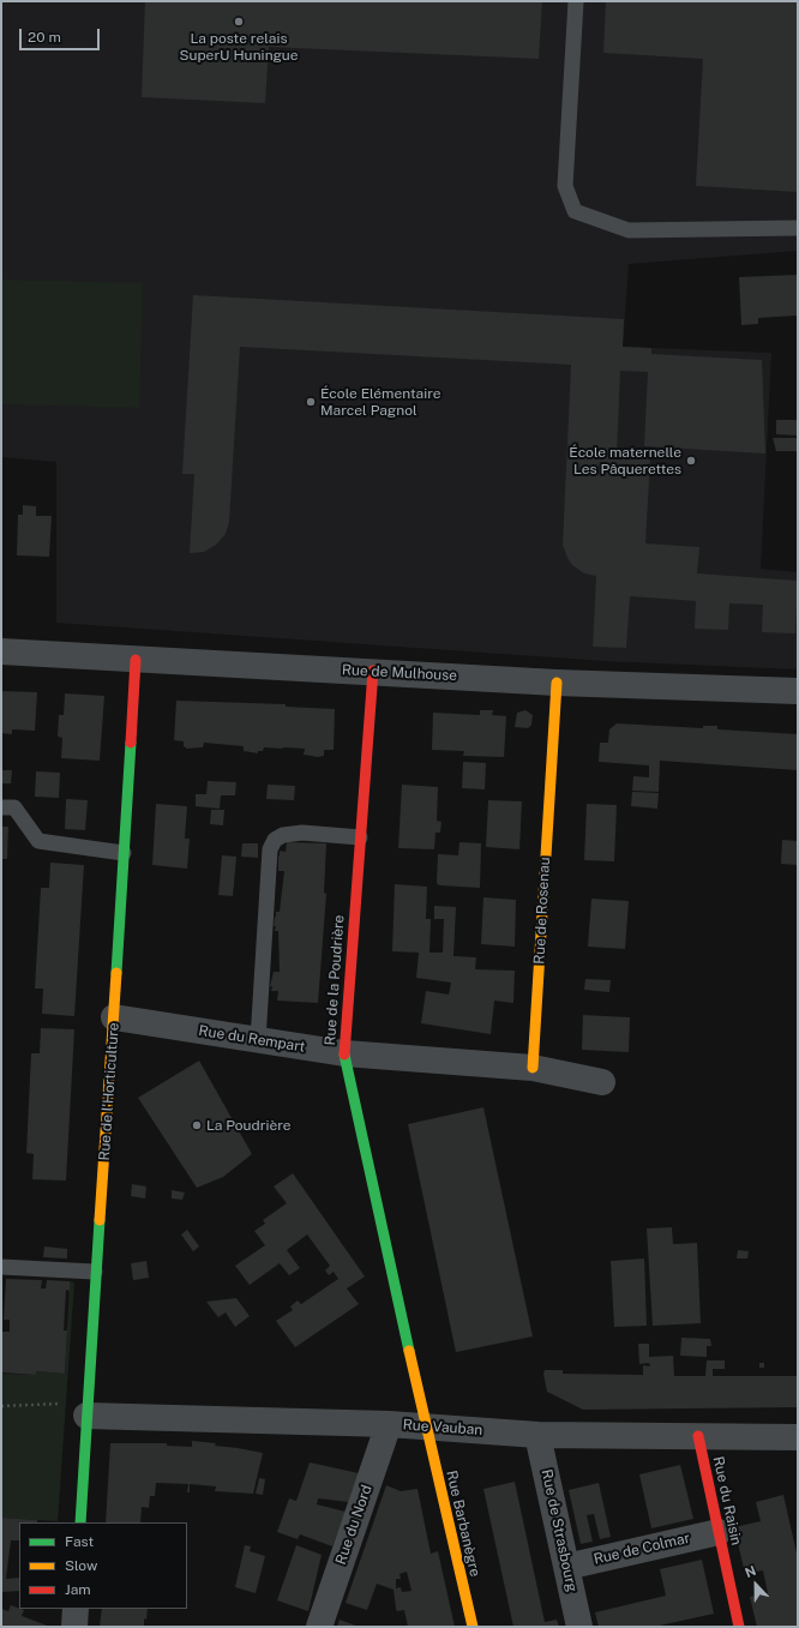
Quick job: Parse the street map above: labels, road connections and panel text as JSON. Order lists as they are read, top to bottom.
{
  "streets": {
    "street": [
      "Rue de Mulhouse",
      "Rue de Rosenau",
      "Rue de la Poudrière",
      "Rue du Rempart",
      "Rue de l'Horticulture",
      "Rue Vauban",
      "Rue du Raisin",
      "Rue Barbanègre",
      "Rue du Nord",
      "Rue de Strasbourg",
      "Rue de Colmar"
    ]
  },
  "crossings": [
    ["Rue de Mulhouse", "Rue de Rosenau"],
    ["Rue de Mulhouse", "Rue de la Poudrière"],
    ["Rue de Mulhouse", "Rue de l'Horticulture"],
    ["Rue de Rosenau", "Rue du Rempart"],
    ["Rue de la Poudrière", "Rue du Rempart"],
    ["Rue de la Poudrière", "Rue Vauban"],
    ["Rue de la Poudrière", "Rue Barbanègre"],
    ["Rue du Rempart", "Rue de l'Horticulture"],
    ["Rue de l'Horticulture", "Rue Vauban"],
    ["Rue Vauban", "Rue du Raisin"],
    ["Rue Vauban", "Rue Barbanègre"],
    ["Rue Vauban", "Rue du Nord"],
    ["Rue Vauban", "Rue de Strasbourg"],
    ["Rue du Raisin", "Rue de Colmar"],
    ["Rue de Strasbourg", "Rue de Colmar"]
  ],
  "places": [
    "La poste relais SuperU Huningue",
    "École Elémentaire Marcel Pagnol",
    "École maternelle Les Pâquerettes",
    "La Poudrière"
  ],
  "legend": ["Fast", "Slow", "Jam"],
  "scale_bar": "20 m",
  "north": "top"
}
